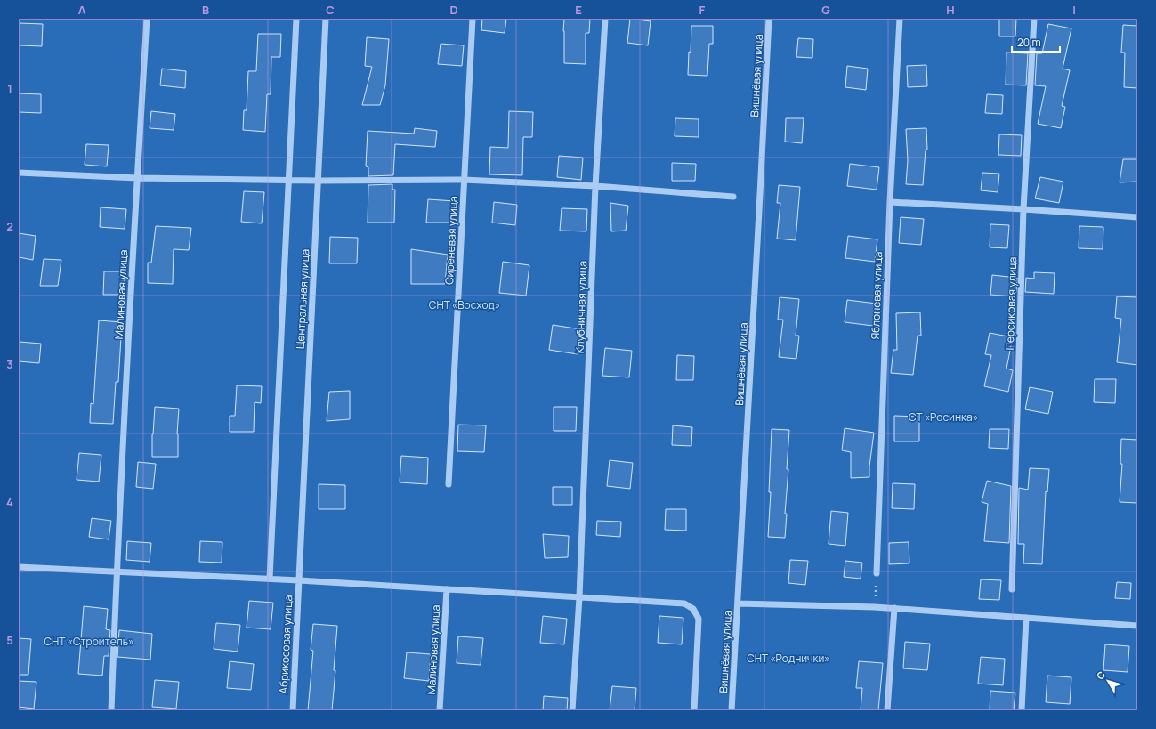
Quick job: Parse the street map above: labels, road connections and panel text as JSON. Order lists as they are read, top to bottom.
{
  "streets": {
    "street": [
      "Вишнёвая улица",
      "Сиреневая улица",
      "Малиновая улица",
      "Яблоневая улица",
      "Центральная улица",
      "Персиковая улица",
      "Клубничная улица",
      "Абрикосовая улица"
    ]
  },
  "crossings": [
    ["Центральная улица", "Абрикосовая улица"]
  ],
  "parks": [
    "СНТ «Восход»",
    "СТ «Росинка»",
    "СНТ «Строитель»",
    "СНТ «Роднички»"
  ],
  "scale_bar": "20 m",
  "north": "top left",
  "grid": {
    "columns": [
      "A",
      "B",
      "C",
      "D",
      "E",
      "F",
      "G",
      "H",
      "I"
    ],
    "rows": [
      "1",
      "2",
      "3",
      "4",
      "5"
    ]
  }
}
